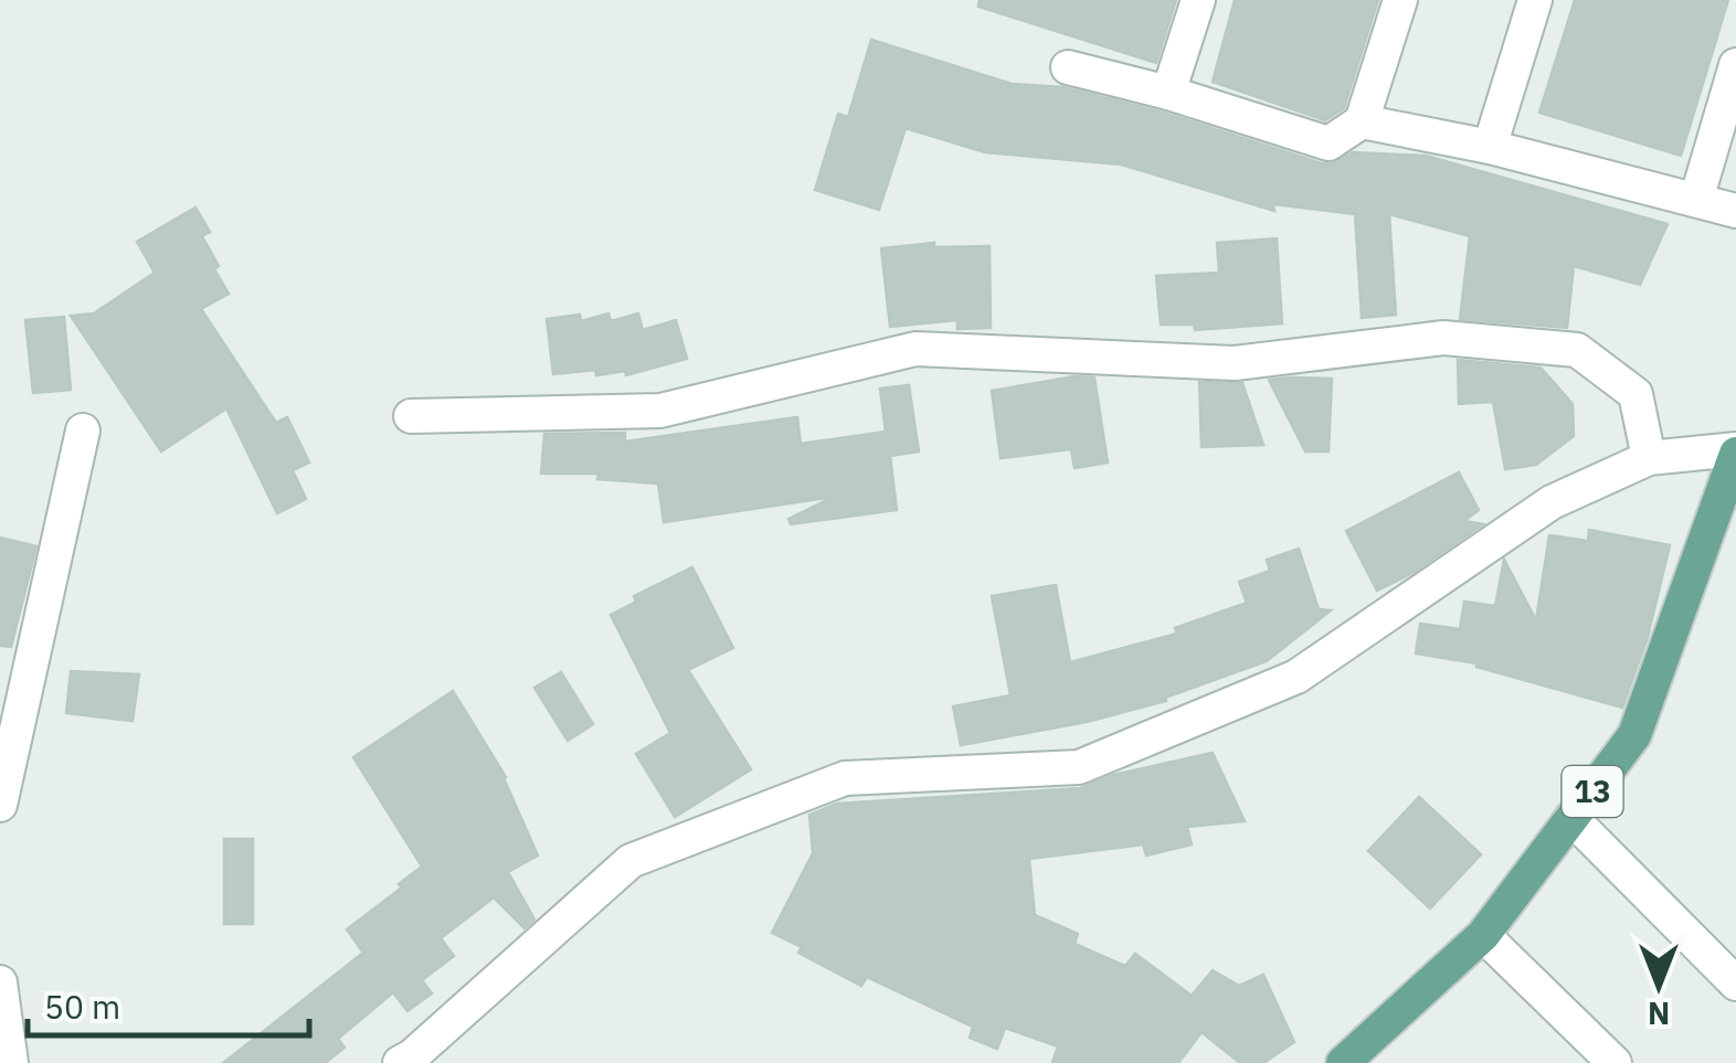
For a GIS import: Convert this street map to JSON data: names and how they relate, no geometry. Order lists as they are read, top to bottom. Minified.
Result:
{"streets":{"main road":["13"]},"scale_bar":"50 m","north":"bottom"}
